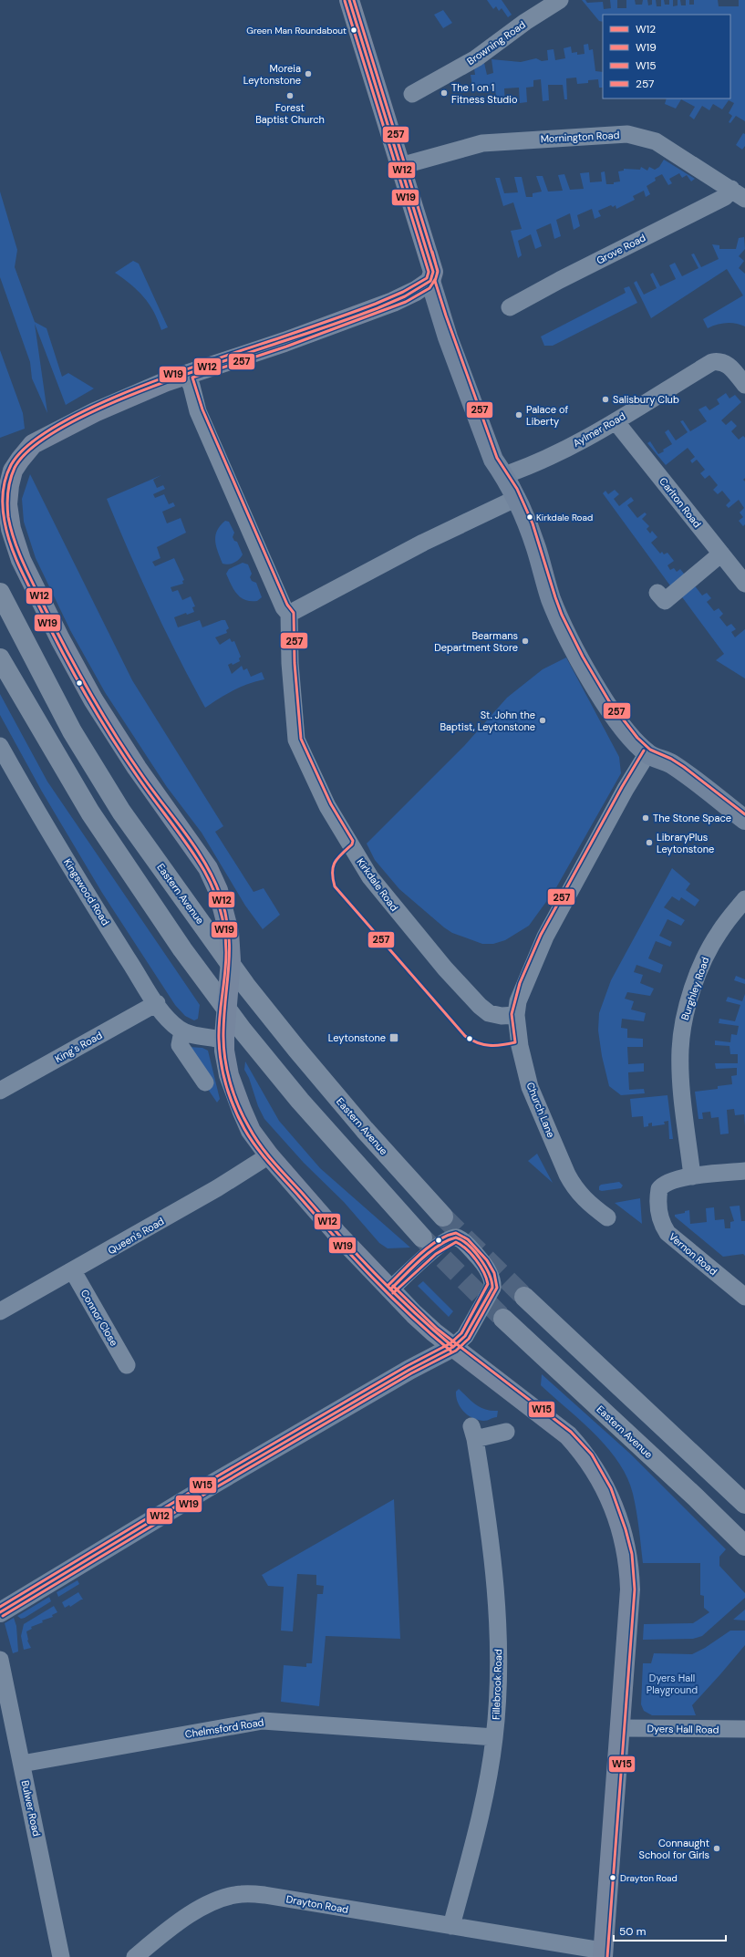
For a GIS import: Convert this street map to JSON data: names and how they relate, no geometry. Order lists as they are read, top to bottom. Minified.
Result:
{"streets":{"highway":["Eastern Avenue"],"street":["Browning Road","Mornington Road","Grove Road","Aylmer Road","Carlton Road","Kirkdale Road","Kingswood Road","Burghley Road","King's Road","Church Lane","Queen's Road","Vernon Road","Connor Close","Fillebrook Road","Chelmsford Road","Dyers Hall Road","Bulwer Road","Drayton Road"]},"crossings":[["Mornington Road","Grove Road"],["Aylmer Road","Carlton Road"],["Kirkdale Road","Church Lane"],["Kingswood Road","King's Road"],["Burghley Road","Vernon Road"],["Queen's Road","Connor Close"],["Fillebrook Road","Chelmsford Road"],["Fillebrook Road","Drayton Road"],["Chelmsford Road","Bulwer Road"]],"parks":["Dyers Hall Playground"],"places":{"other":["Green Man Roundabout","Moreia Leytonstone","The 1 on 1 Fitness Studio","Forest Baptist Church","Salisbury Club","Palace of Liberty","Kirkdale Road","Bearmans Department Store","St. John the Baptist, Leytonstone","The Stone Space","LibraryPlus Leytonstone","Connaught School for Girls","Drayton Road"],"transit":["Leytonstone"]},"lines":["transit line W12","transit line 257","transit line W19","transit line W15"],"legend":["W12","W19","W15","257"],"scale_bar":"50 m"}
